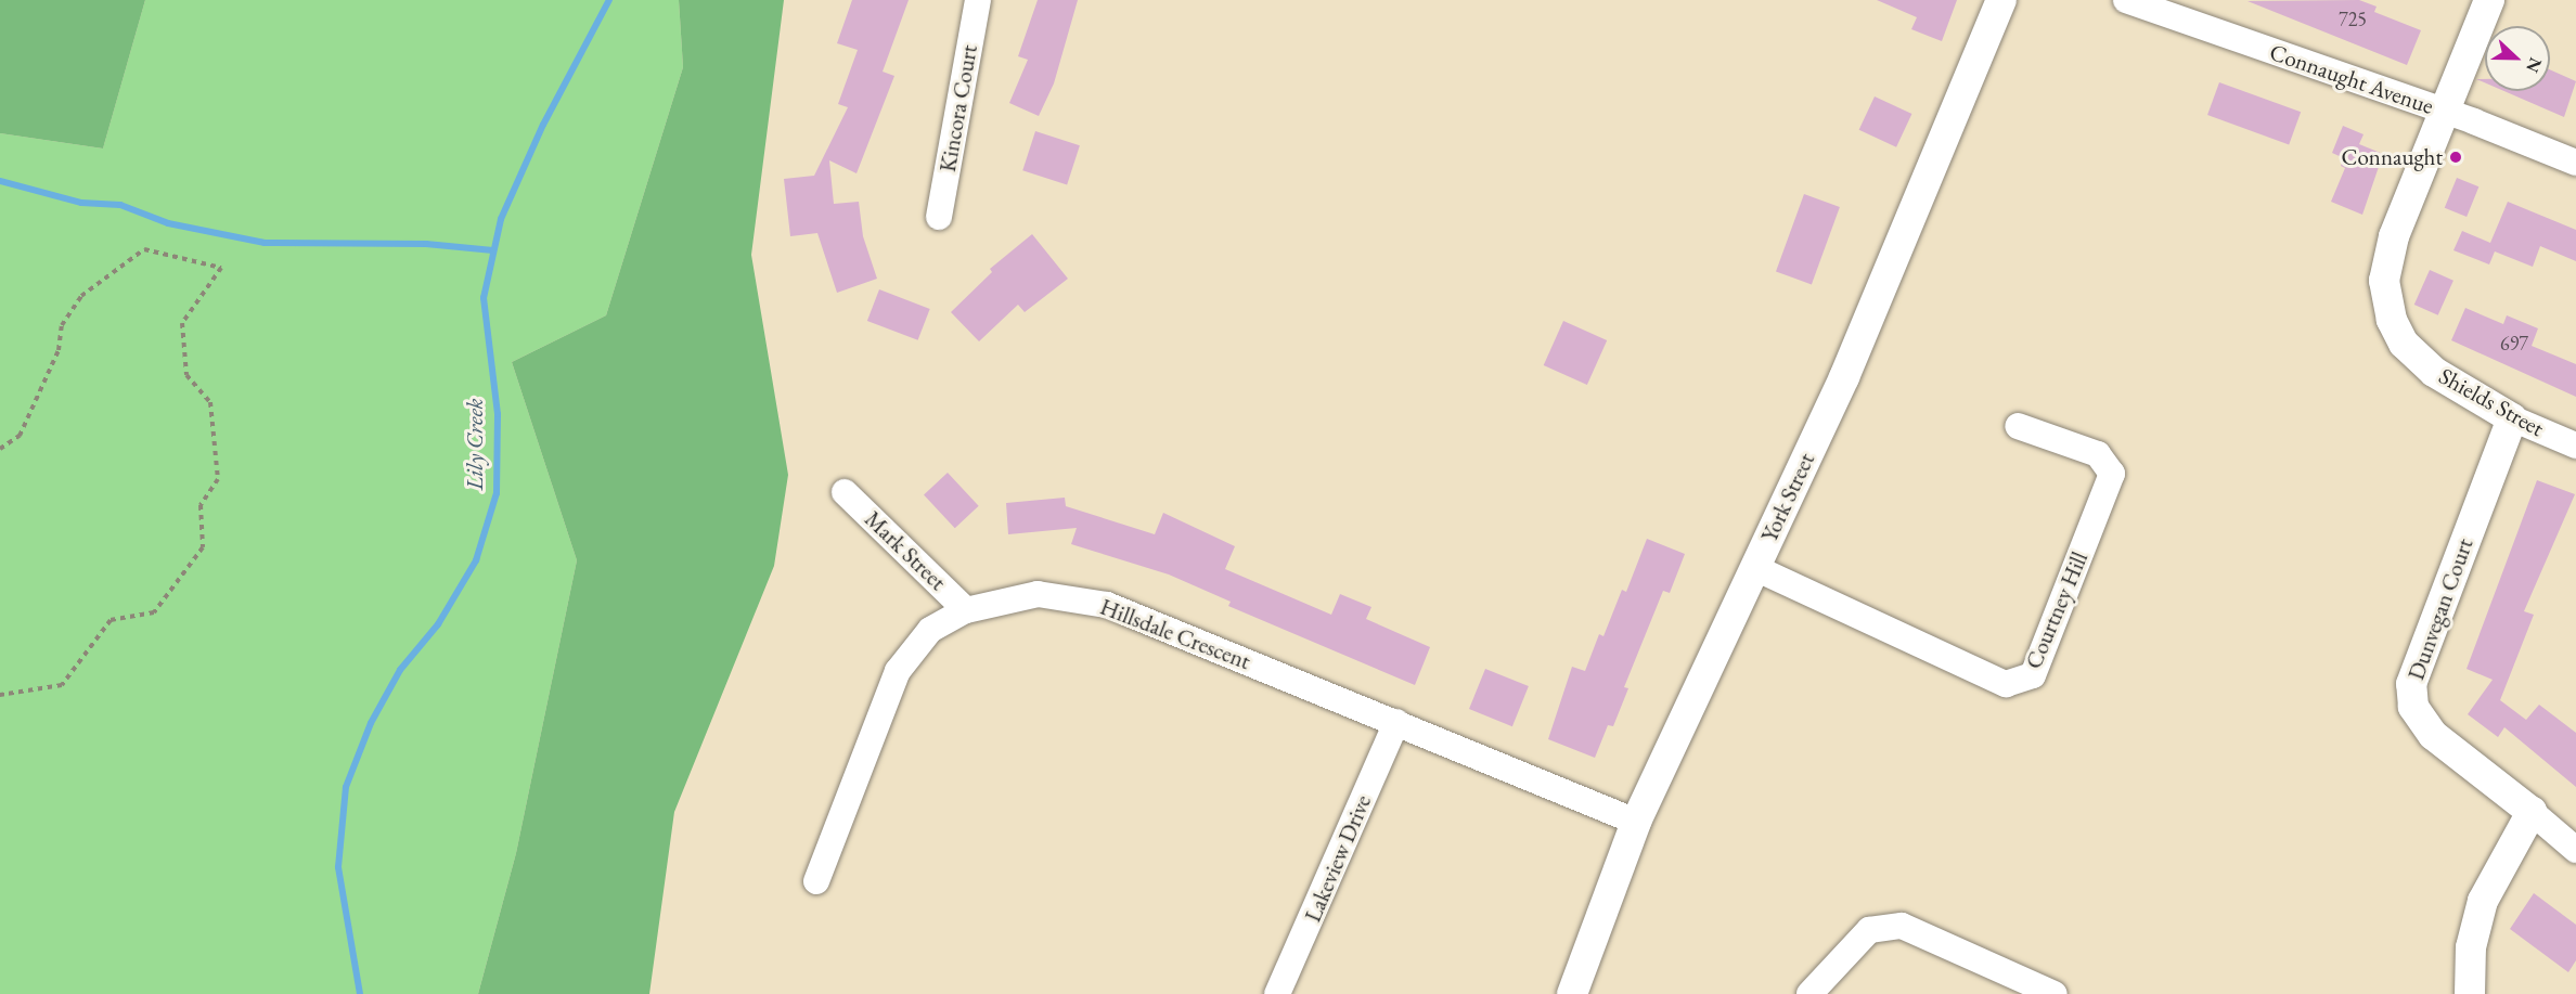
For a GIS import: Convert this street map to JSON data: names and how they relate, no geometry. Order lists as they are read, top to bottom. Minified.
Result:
{"streets":{"street":["Connaught Avenue","Kincora Court","Shields Street","York Street","Mark Street","Dunvegan Court","Courtney Hill","Hillsdale Crescent","Lakeview Drive"]},"crossings":[["Connaught Avenue","Shields Street"],["Shields Street","Dunvegan Court"],["York Street","Courtney Hill"],["York Street","Hillsdale Crescent"],["Mark Street","Hillsdale Crescent"],["Hillsdale Crescent","Lakeview Drive"]],"water":["Lily Creek"],"places":["Connaught"],"house_numbers":["725","697"],"north":"right"}
